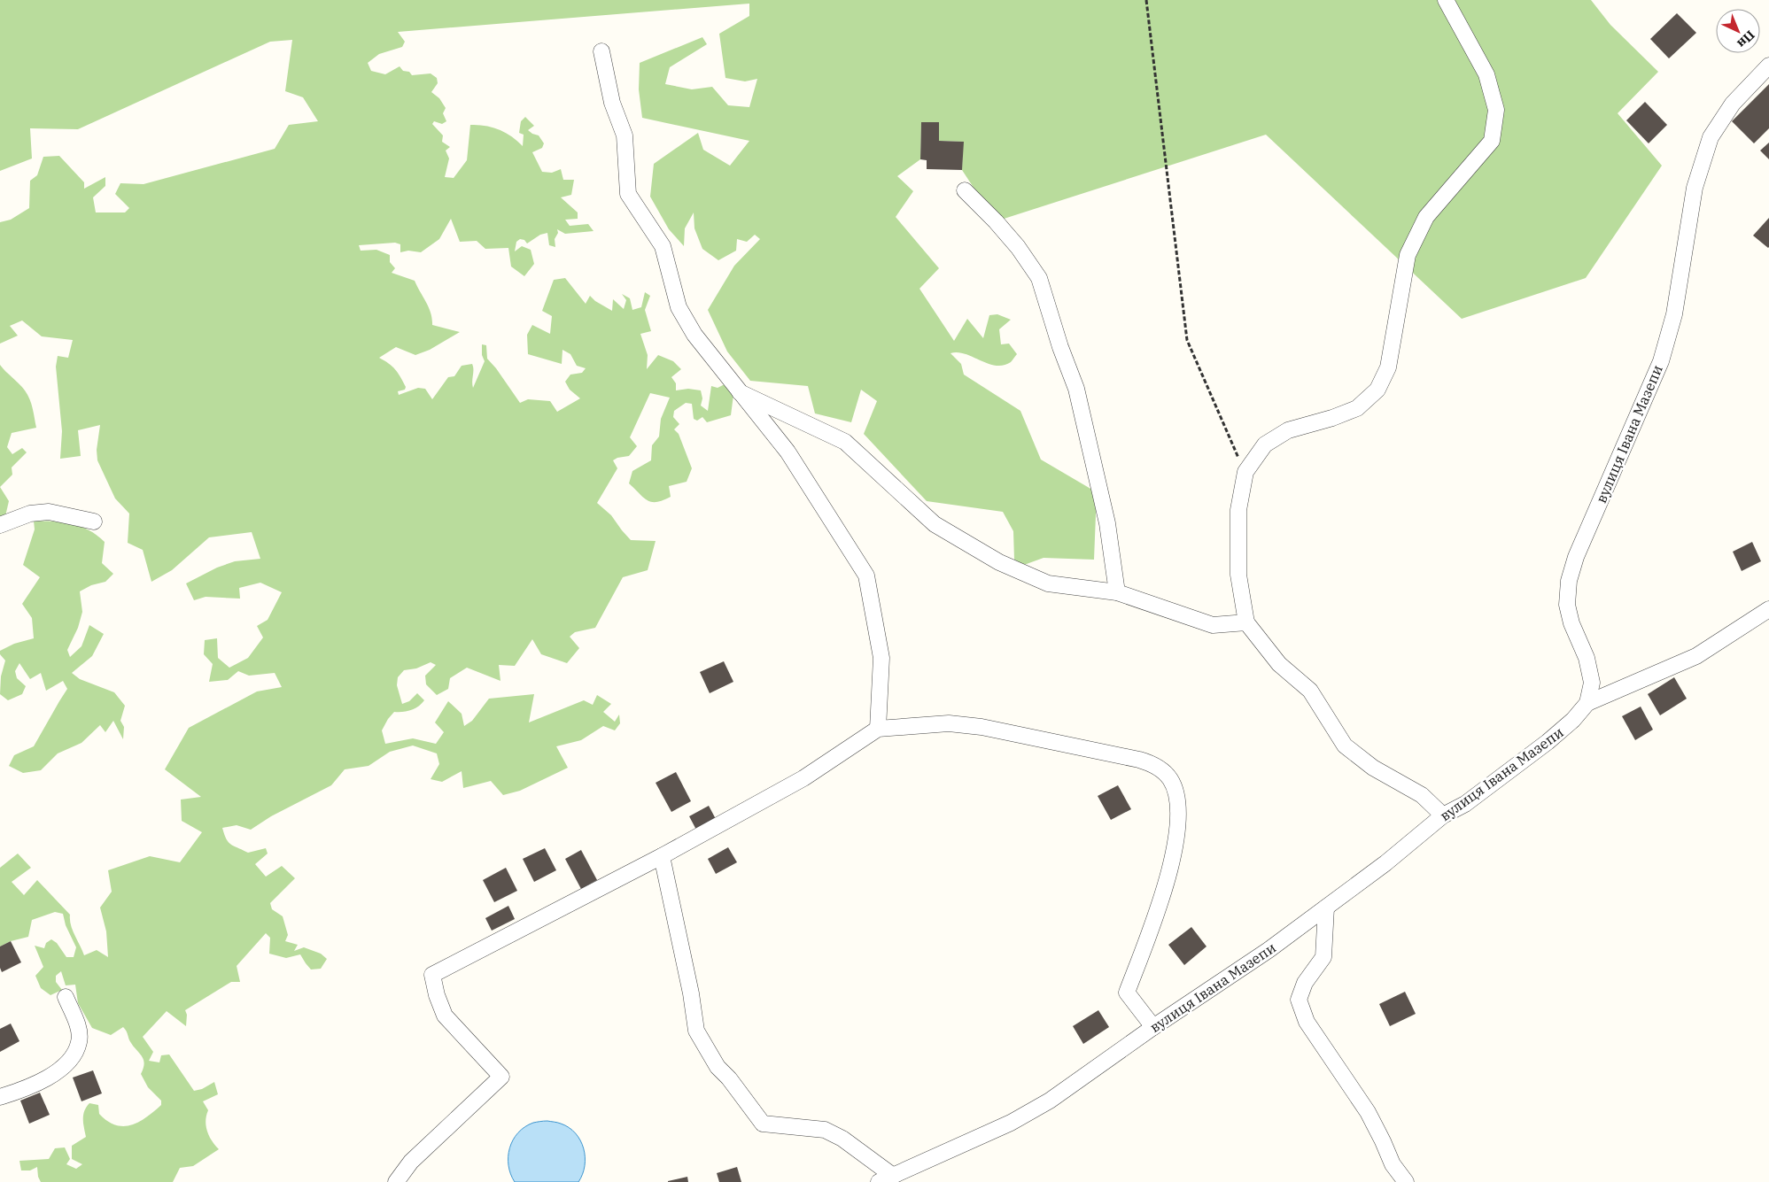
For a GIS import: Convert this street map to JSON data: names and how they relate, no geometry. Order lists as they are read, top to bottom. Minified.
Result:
{"streets":{"street":["вулиця Івана Мазепи"]},"north":"bottom right"}
